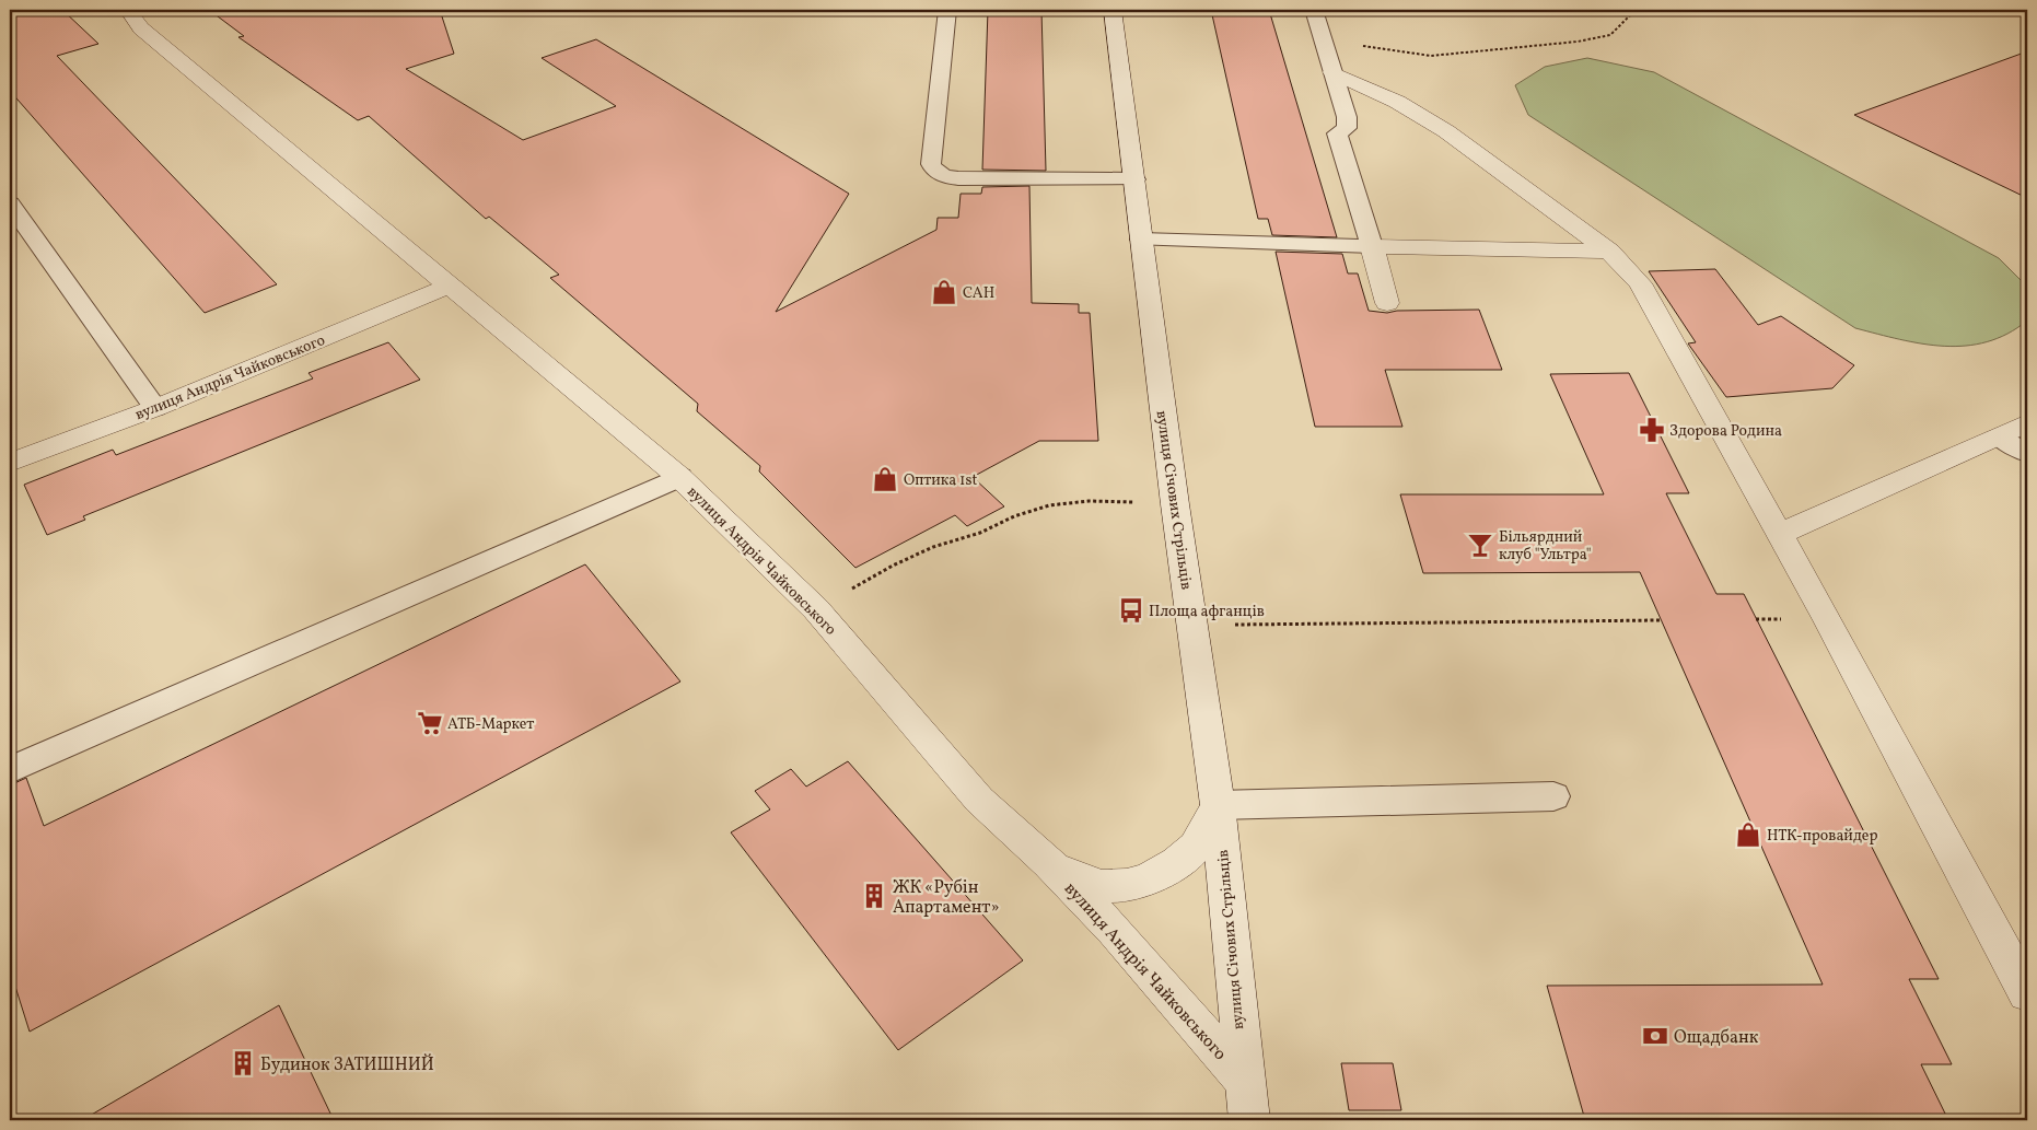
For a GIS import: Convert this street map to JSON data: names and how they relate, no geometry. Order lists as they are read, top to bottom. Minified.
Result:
{"streets":{"street":["вулиця Андрія Чайковського","вулиця Січових Стрільців"]},"crossings":[["вулиця Андрія Чайковського","вулиця Січових Стрільців"]],"places":{"shop":["САН","Оптика 1st","НТК-провайдер"],"pharmacy":["Здорова Родина"],"bar":["Більярдний клуб \"Ультра\""],"bus stop":["Площа афганців"],"supermarket":["АТБ-Маркет"],"building":["ЖК «Рубін Апартамент»","Будинок ЗАТИШНИЙ"],"bank":["Ощадбанк"]}}
